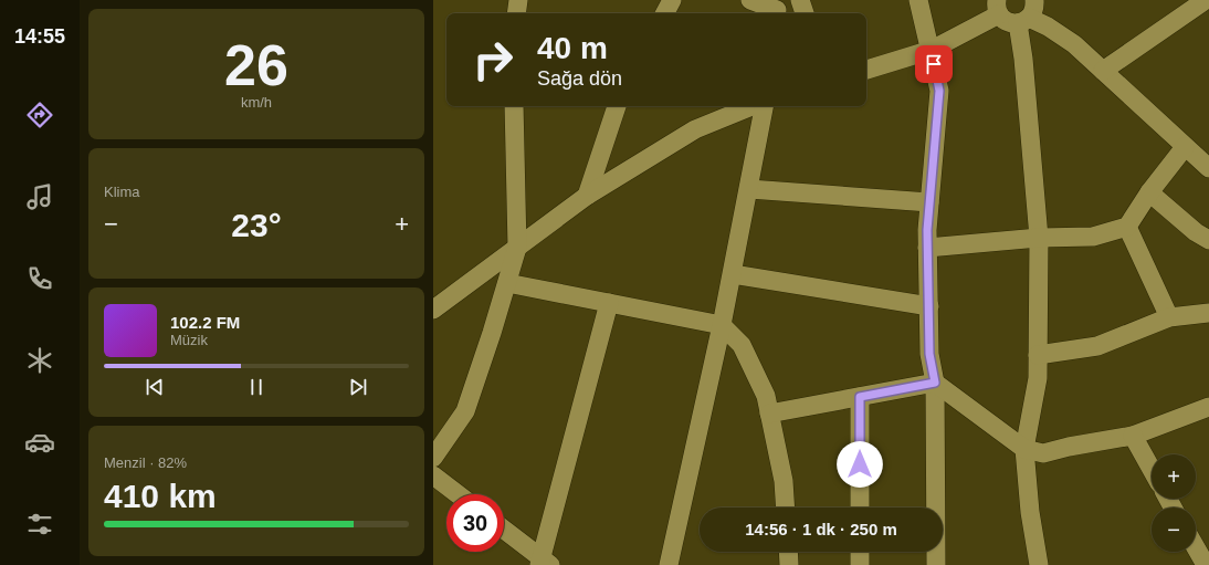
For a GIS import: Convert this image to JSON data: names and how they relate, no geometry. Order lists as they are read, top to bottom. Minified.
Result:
{"page":{"tabs":"14:55","tile":[["26","km/h"],"Klima",["Menzil · 82%","410 km"]],"turn":["40 m","Sağa dön"],"heat":["−","23°","+"],"song":["102.2 FM","Müzik"],"map_buttons":["+","−"],"limit":"30","trip":"14:56 · 1 dk · 250 m"}}
